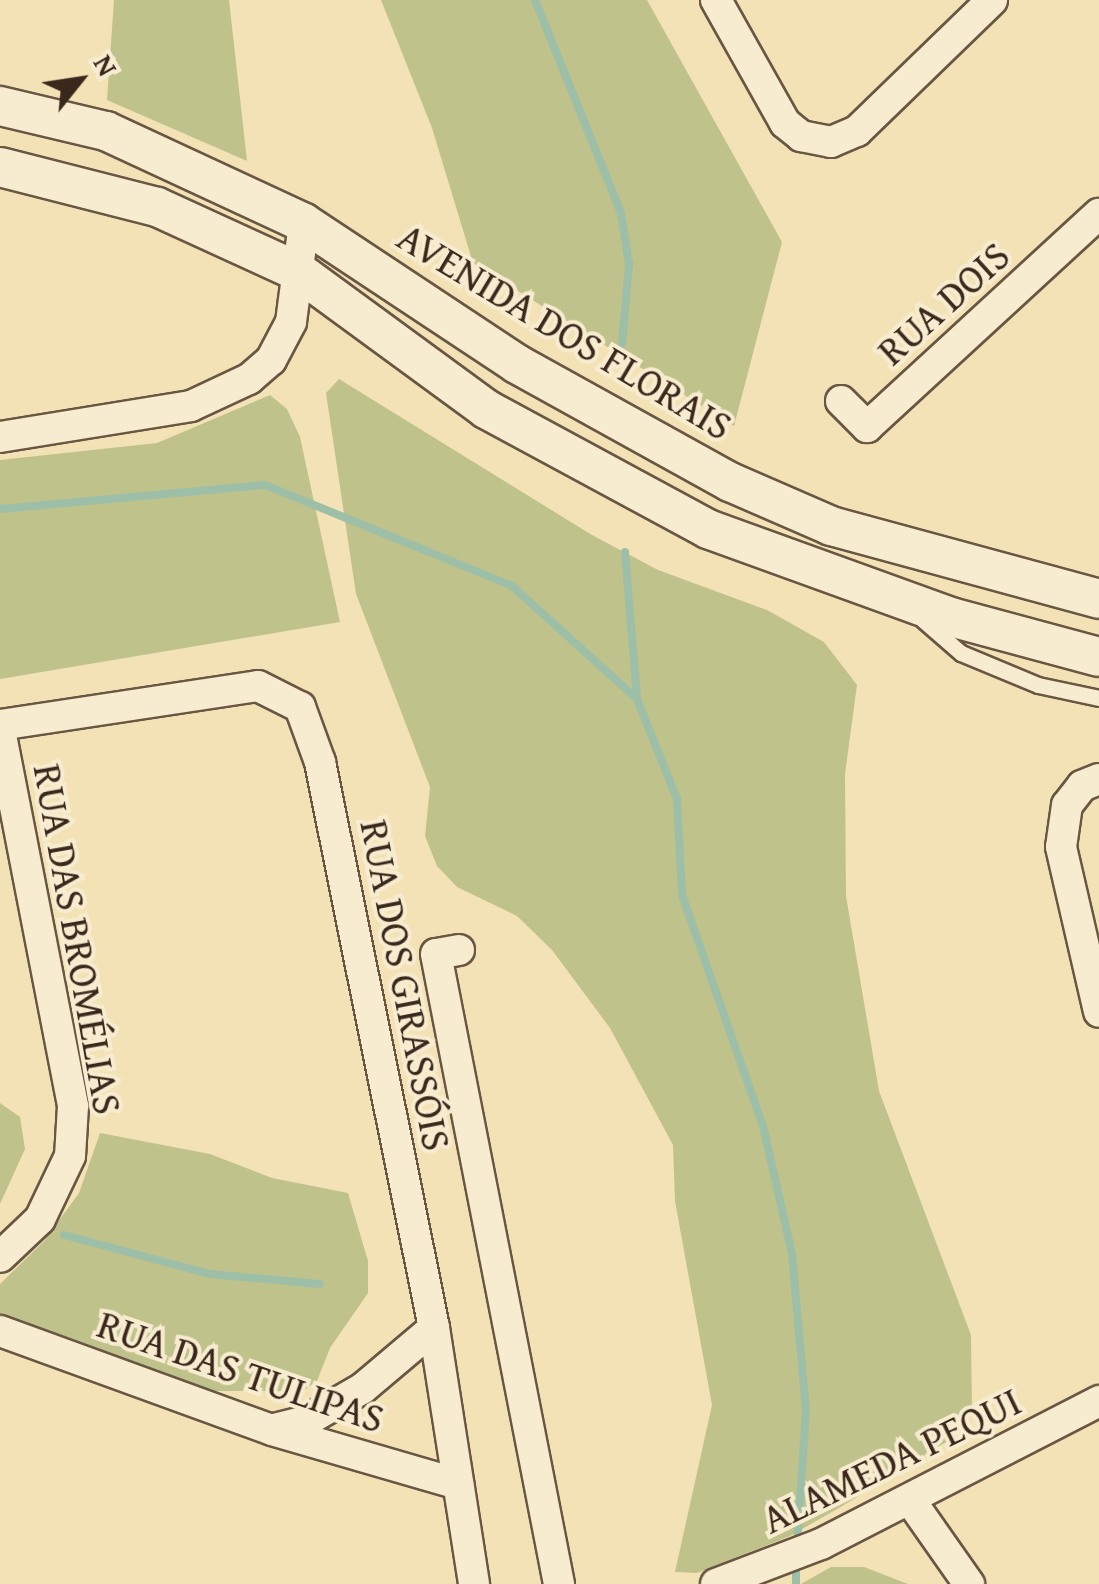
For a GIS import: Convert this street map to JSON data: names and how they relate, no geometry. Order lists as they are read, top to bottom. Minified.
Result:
{"streets":{"street":["RUA DOIS","AVENIDA DOS FLORAIS","RUA DAS BROMÉLIAS","RUA DOS GIRASSÓIS","RUA DAS TULIPAS","ALAMEDA PEQUI"]},"crossings":[["RUA DAS BROMÉLIAS","RUA DOS GIRASSÓIS"],["RUA DOS GIRASSÓIS","RUA DAS TULIPAS"]],"north":"top right"}
